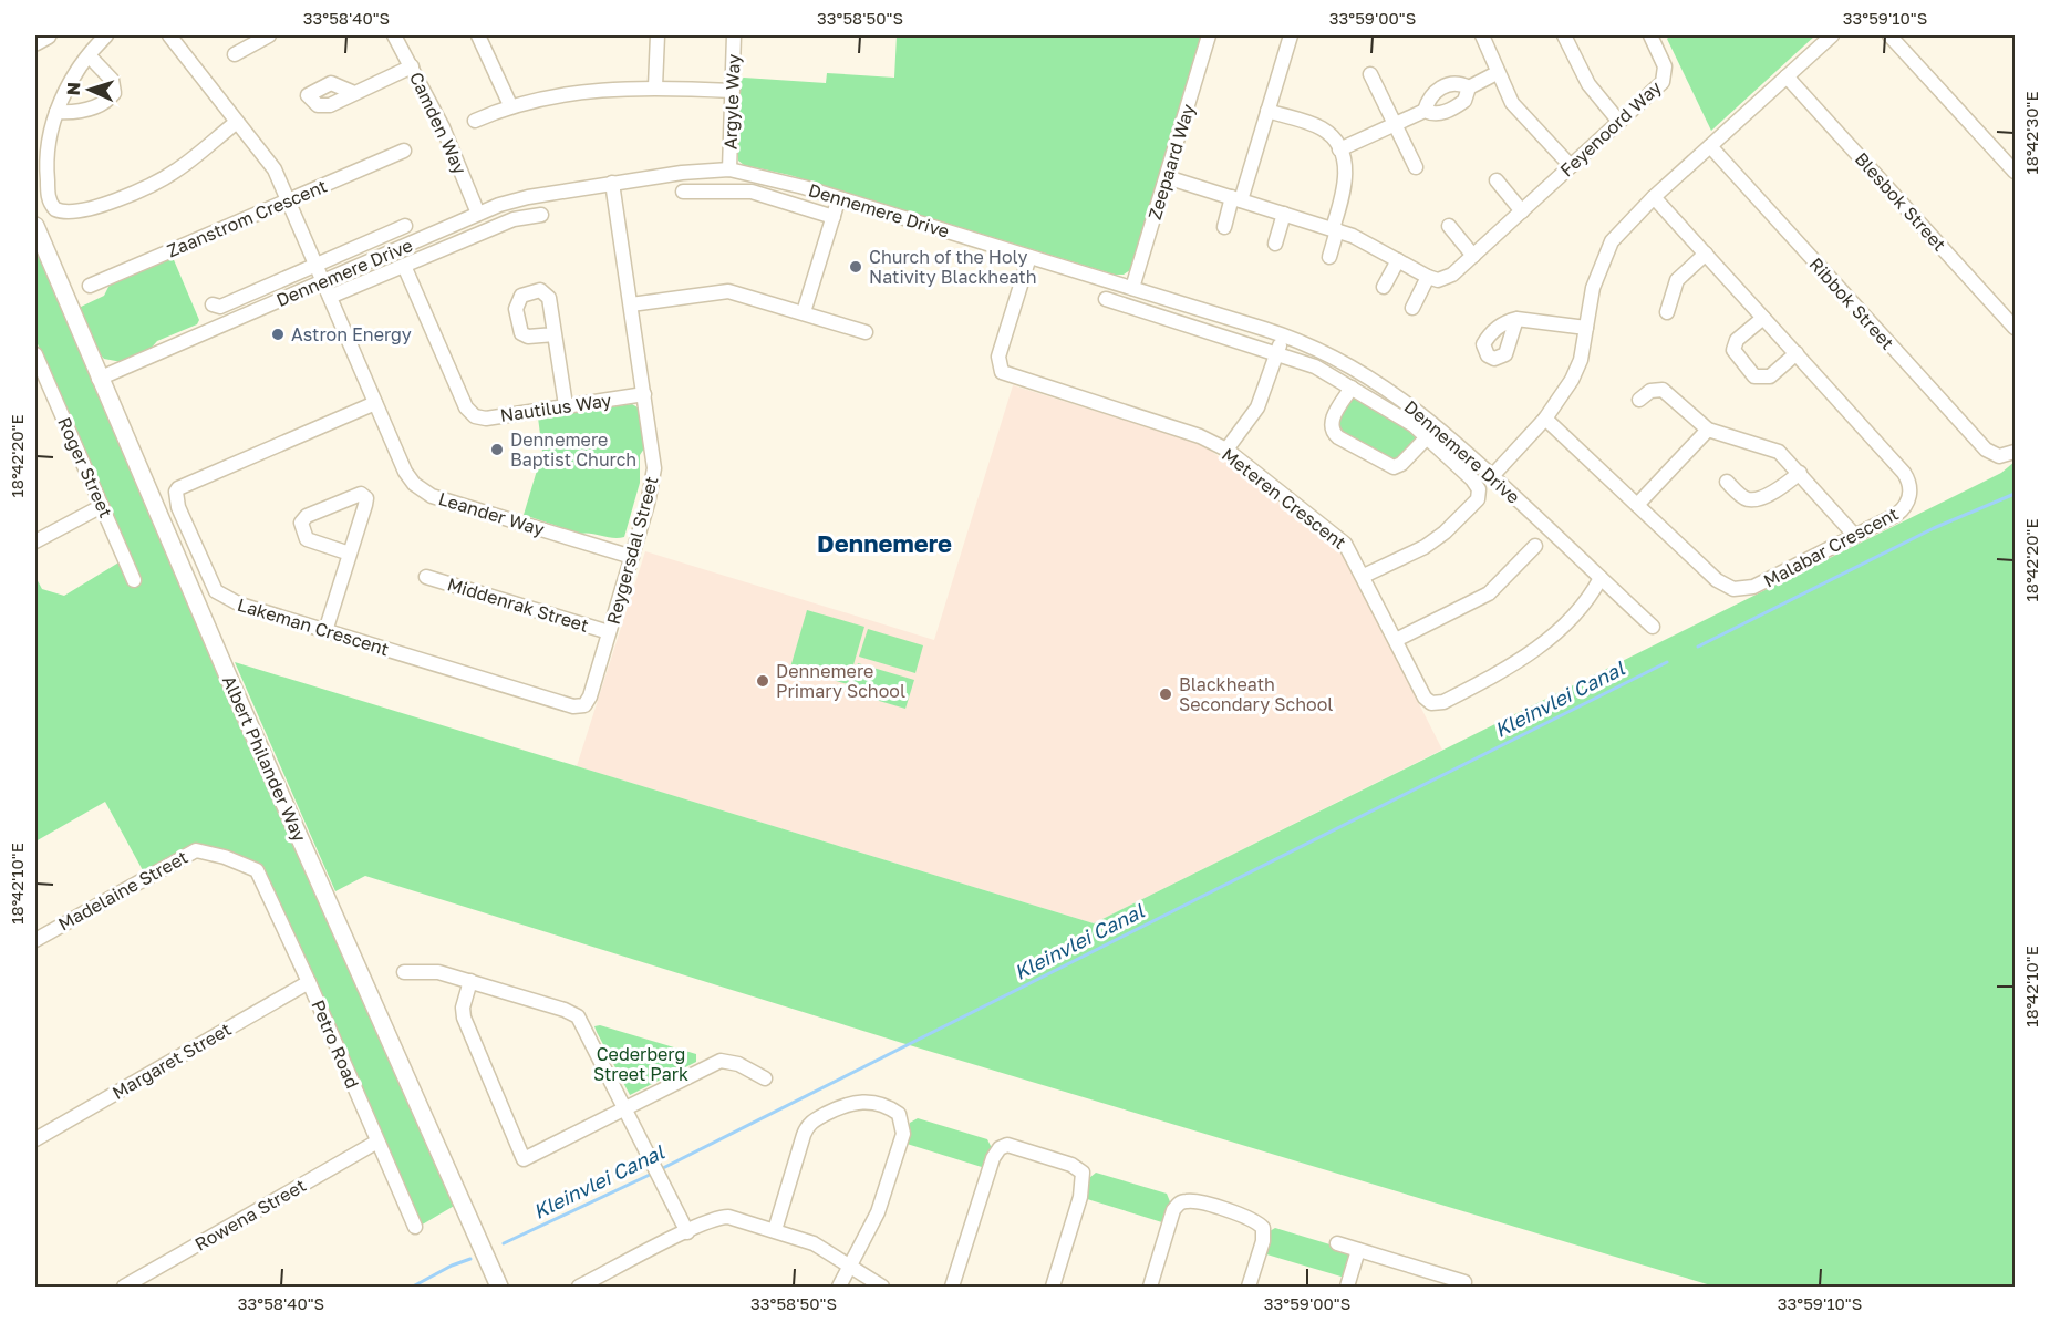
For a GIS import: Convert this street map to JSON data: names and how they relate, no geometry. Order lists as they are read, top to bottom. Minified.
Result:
{"streets":{"street":["Argyle Way","Camden Way","Feyenoord Way","Zeepaard Way","Blesbok Street","Dennemere Drive","Zaanstrom Crescent","Ribbok Street","Nautilus Way","Roger Street","Meteren Crescent","Leander Way","Malabar Crescent","Reygersdal Street","Middenrak Street","Lakeman Crescent","Albert Philander Way","Madelaine Street","Petro Road","Margaret Street","Rowena Street"]},"crossings":[["Argyle Way","Dennemere Drive"],["Camden Way","Dennemere Drive"],["Zeepaard Way","Dennemere Drive"],["Dennemere Drive","Meteren Crescent"],["Dennemere Drive","Leander Way"],["Dennemere Drive","Reygersdal Street"],["Dennemere Drive","Albert Philander Way"],["Zaanstrom Crescent","Leander Way"],["Nautilus Way","Reygersdal Street"],["Leander Way","Reygersdal Street"],["Leander Way","Lakeman Crescent"],["Reygersdal Street","Middenrak Street"],["Reygersdal Street","Lakeman Crescent"],["Madelaine Street","Petro Road"],["Petro Road","Margaret Street"],["Petro Road","Rowena Street"]],"districts":["Dennemere"],"water":["Kleinvlei Canal"],"parks":["Cederberg Street Park"],"places":["Church of the Holy Nativity Blackheath","Astron Energy","Dennemere Baptist Church","Dennemere Primary School","Blackheath Secondary School"],"north":"left","coordinates":["33°58'40\"S","33°58'50\"S","33°59'00\"S","33°59'10\"S","18°42'30\"E","18°42'20\"E","18°42'10\"E"]}
